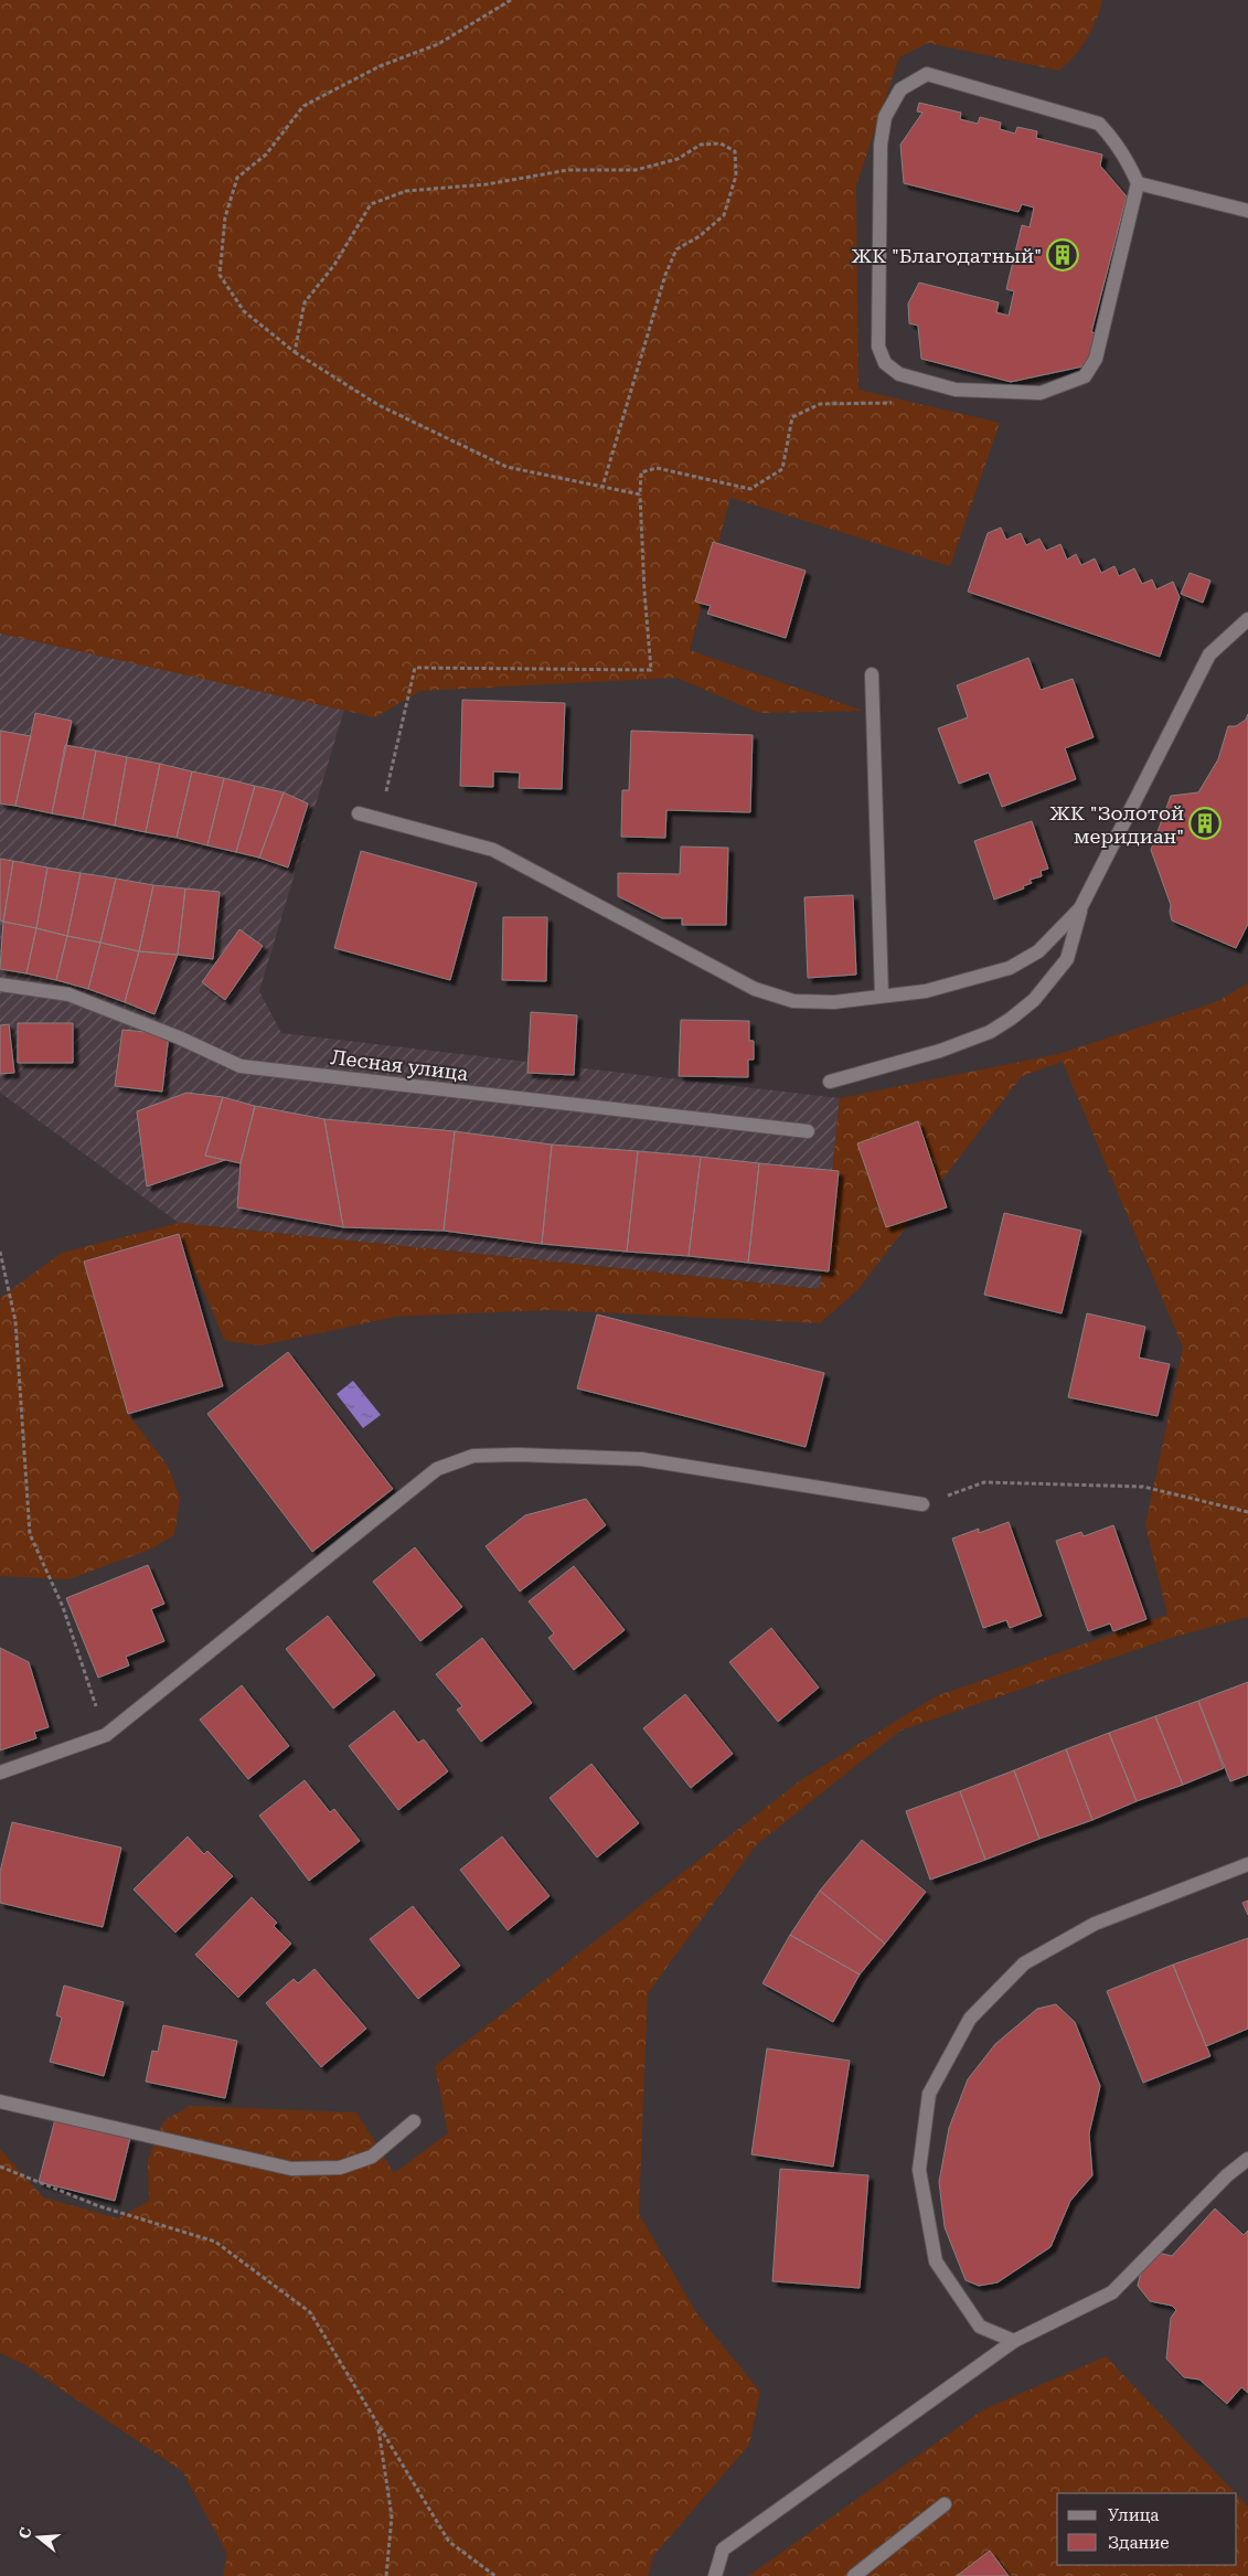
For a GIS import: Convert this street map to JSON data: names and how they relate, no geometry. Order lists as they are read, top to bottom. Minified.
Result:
{"streets":{"street":["Лесная улица"]},"places":{"building":["ЖК \"Благодатный\"","ЖК \"Золотой меридиан\""]},"legend":["Улица","Здание"],"north":"left"}
